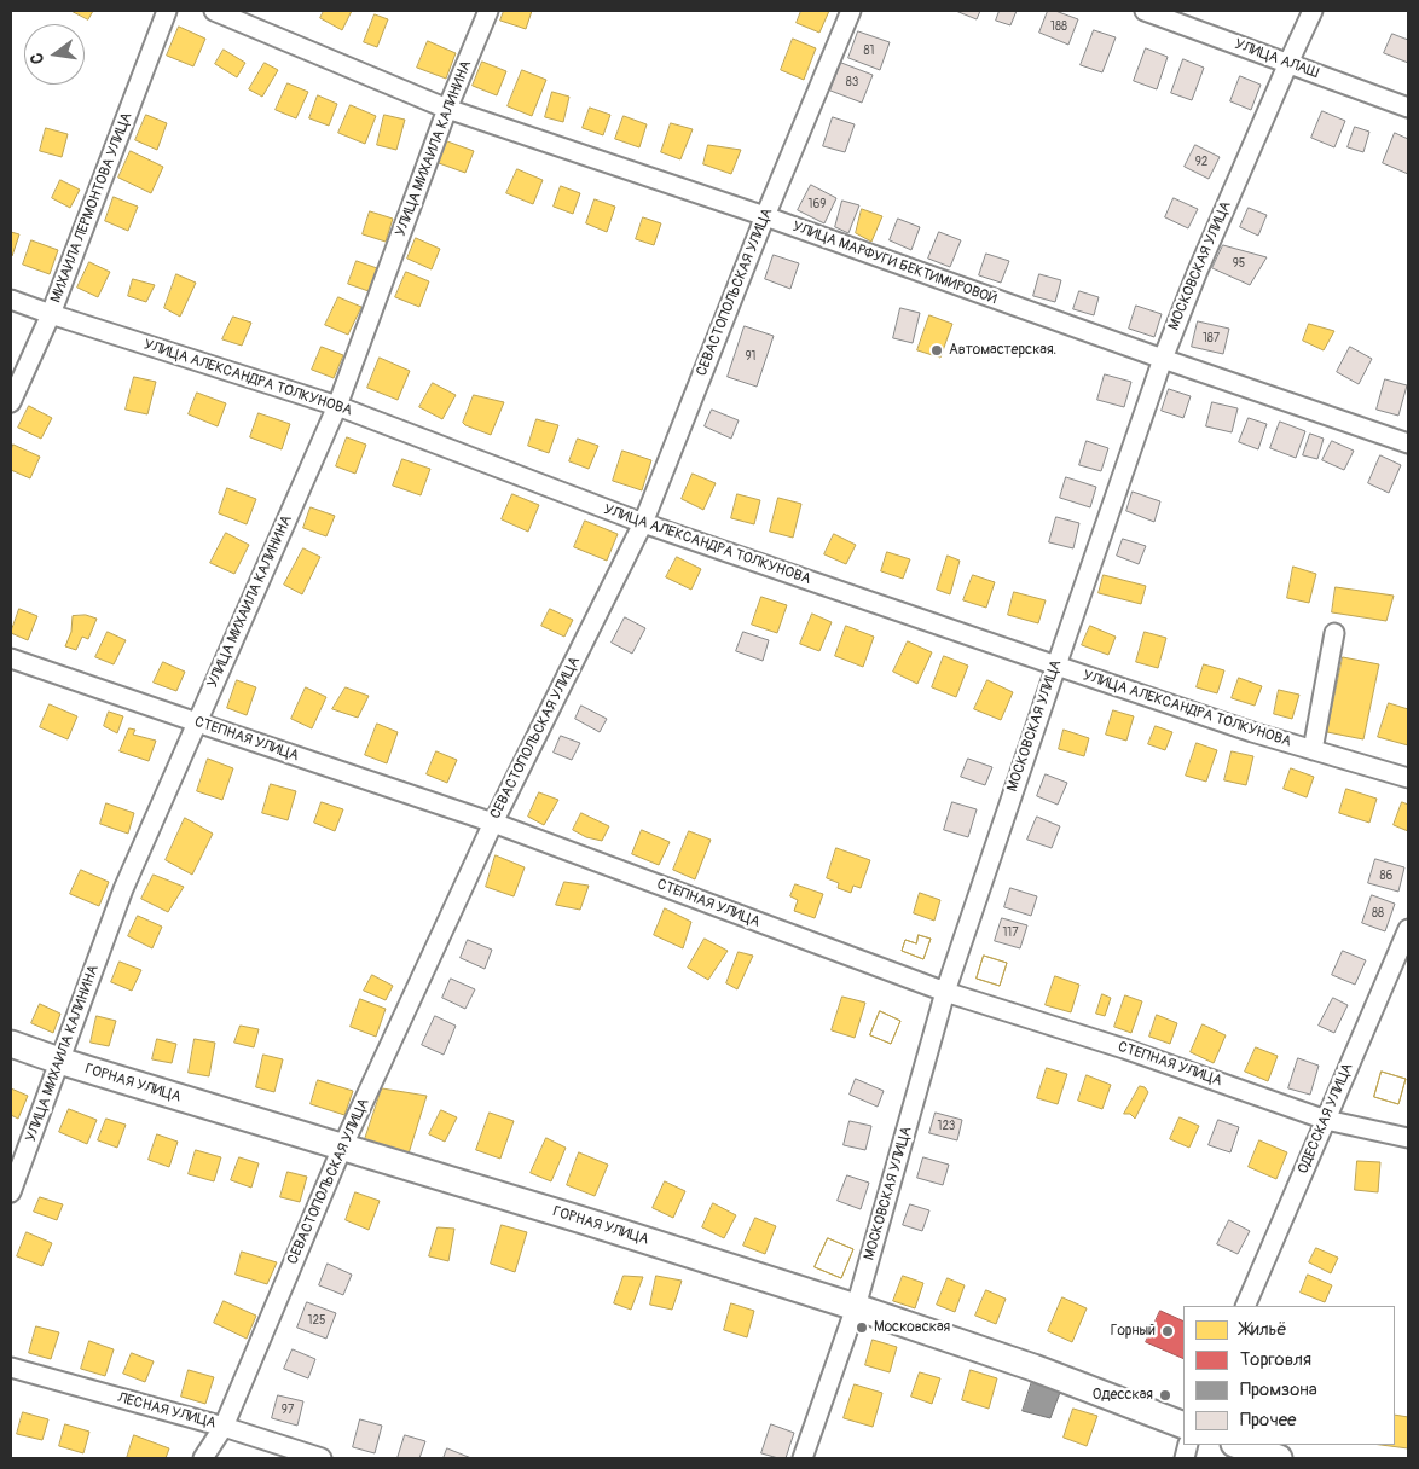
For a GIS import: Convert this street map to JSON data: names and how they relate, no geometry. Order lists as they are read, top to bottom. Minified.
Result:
{"streets":{"street":["УЛИЦА АЛАШ","УЛИЦА МИХАИЛА КАЛИНИНА","МИХАИЛА ЛЕРМОНТОВА УЛИЦА","УЛИЦА МАРФУГИ БЕКТИМИРОВОЙ","МОСКОВСКАЯ УЛИЦА","СЕВАСТОПОЛЬСКАЯ УЛИЦА","УЛИЦА АЛЕКСАНДРА ТОЛКУНОВА","СТЕПНАЯ УЛИЦА","ГОРНАЯ УЛИЦА","ОДЕССКАЯ УЛИЦА","ЛЕСНАЯ УЛИЦА"]},"crossings":[["УЛИЦА АЛАШ","МОСКОВСКАЯ УЛИЦА"],["УЛИЦА МИХАИЛА КАЛИНИНА","УЛИЦА МАРФУГИ БЕКТИМИРОВОЙ"],["УЛИЦА МИХАИЛА КАЛИНИНА","УЛИЦА АЛЕКСАНДРА ТОЛКУНОВА"],["УЛИЦА МИХАИЛА КАЛИНИНА","СТЕПНАЯ УЛИЦА"],["УЛИЦА МИХАИЛА КАЛИНИНА","ГОРНАЯ УЛИЦА"],["МИХАИЛА ЛЕРМОНТОВА УЛИЦА","УЛИЦА АЛЕКСАНДРА ТОЛКУНОВА"],["УЛИЦА МАРФУГИ БЕКТИМИРОВОЙ","МОСКОВСКАЯ УЛИЦА"],["УЛИЦА МАРФУГИ БЕКТИМИРОВОЙ","СЕВАСТОПОЛЬСКАЯ УЛИЦА"],["МОСКОВСКАЯ УЛИЦА","УЛИЦА АЛЕКСАНДРА ТОЛКУНОВА"],["МОСКОВСКАЯ УЛИЦА","СТЕПНАЯ УЛИЦА"],["МОСКОВСКАЯ УЛИЦА","ГОРНАЯ УЛИЦА"],["СЕВАСТОПОЛЬСКАЯ УЛИЦА","УЛИЦА АЛЕКСАНДРА ТОЛКУНОВА"],["СЕВАСТОПОЛЬСКАЯ УЛИЦА","СТЕПНАЯ УЛИЦА"],["СЕВАСТОПОЛЬСКАЯ УЛИЦА","ГОРНАЯ УЛИЦА"],["СЕВАСТОПОЛЬСКАЯ УЛИЦА","ЛЕСНАЯ УЛИЦА"],["СТЕПНАЯ УЛИЦА","ОДЕССКАЯ УЛИЦА"]],"places":["Автомастерская.","Московская","Горный","Одесская"],"house_numbers":["188","81","83","92","169","95","187","91","86","88","117","123","125","97"],"legend":["Жильё","Торговля","Промзона","Прочее"],"north":"left"}
